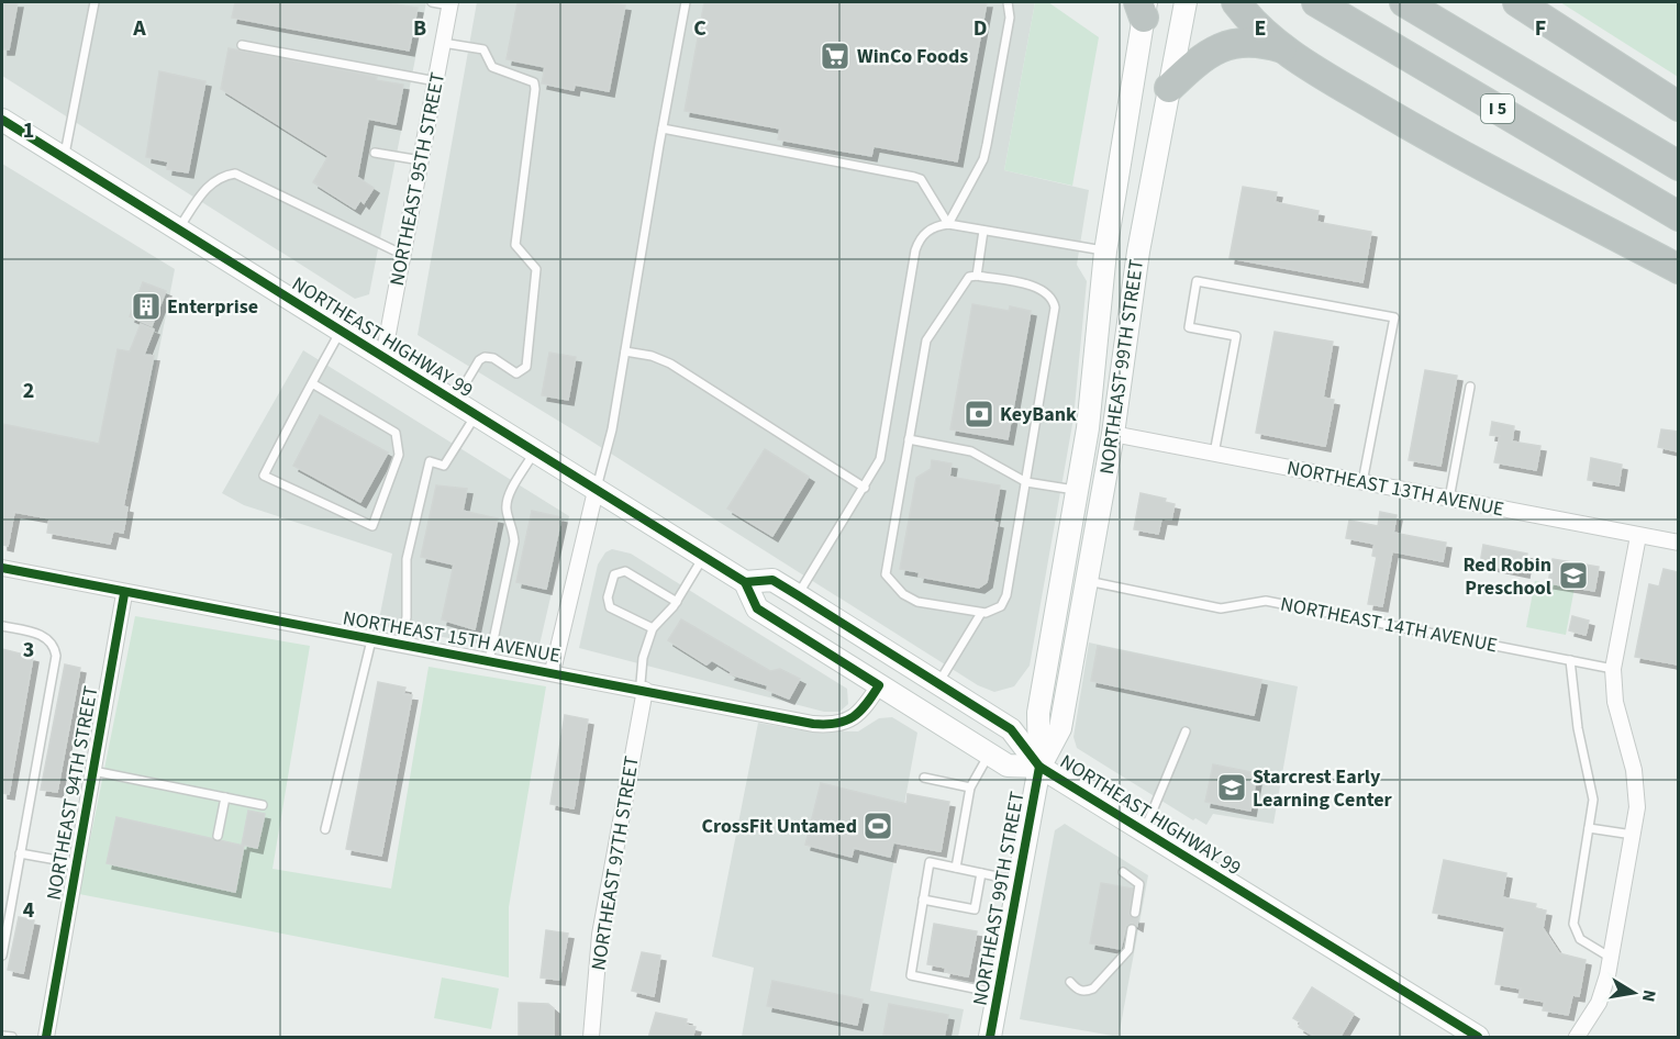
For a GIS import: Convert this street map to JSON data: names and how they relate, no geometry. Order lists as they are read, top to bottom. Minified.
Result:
{"streets":{"highway":["I 5"],"main road":["NORTHEAST HIGHWAY 99","NORTHEAST 99TH STREET"],"street":["NORTHEAST 95TH STREET","NORTHEAST 13TH AVENUE","NORTHEAST 15TH AVENUE","NORTHEAST 94TH STREET","NORTHEAST 97TH STREET"],"lane":["NORTHEAST 14TH AVENUE"]},"crossings":[["NORTHEAST 95TH STREET","NORTHEAST HIGHWAY 99"],["NORTHEAST HIGHWAY 99","NORTHEAST 99TH STREET"],["NORTHEAST HIGHWAY 99","NORTHEAST 15TH AVENUE"],["NORTHEAST 99TH STREET","NORTHEAST 13TH AVENUE"],["NORTHEAST 99TH STREET","NORTHEAST 14TH AVENUE"],["NORTHEAST 15TH AVENUE","NORTHEAST 94TH STREET"],["NORTHEAST 15TH AVENUE","NORTHEAST 97TH STREET"]],"places":{"supermarket":["WinCo Foods"],"building":["Enterprise"],"bank":["KeyBank"],"school or university":["Red Robin Preschool","Starcrest Early Learning Center"],"sports":["CrossFit Untamed"]},"north":"right","grid":{"columns":["A","B","C","D","E","F"],"rows":["1","2","3","4"]}}
